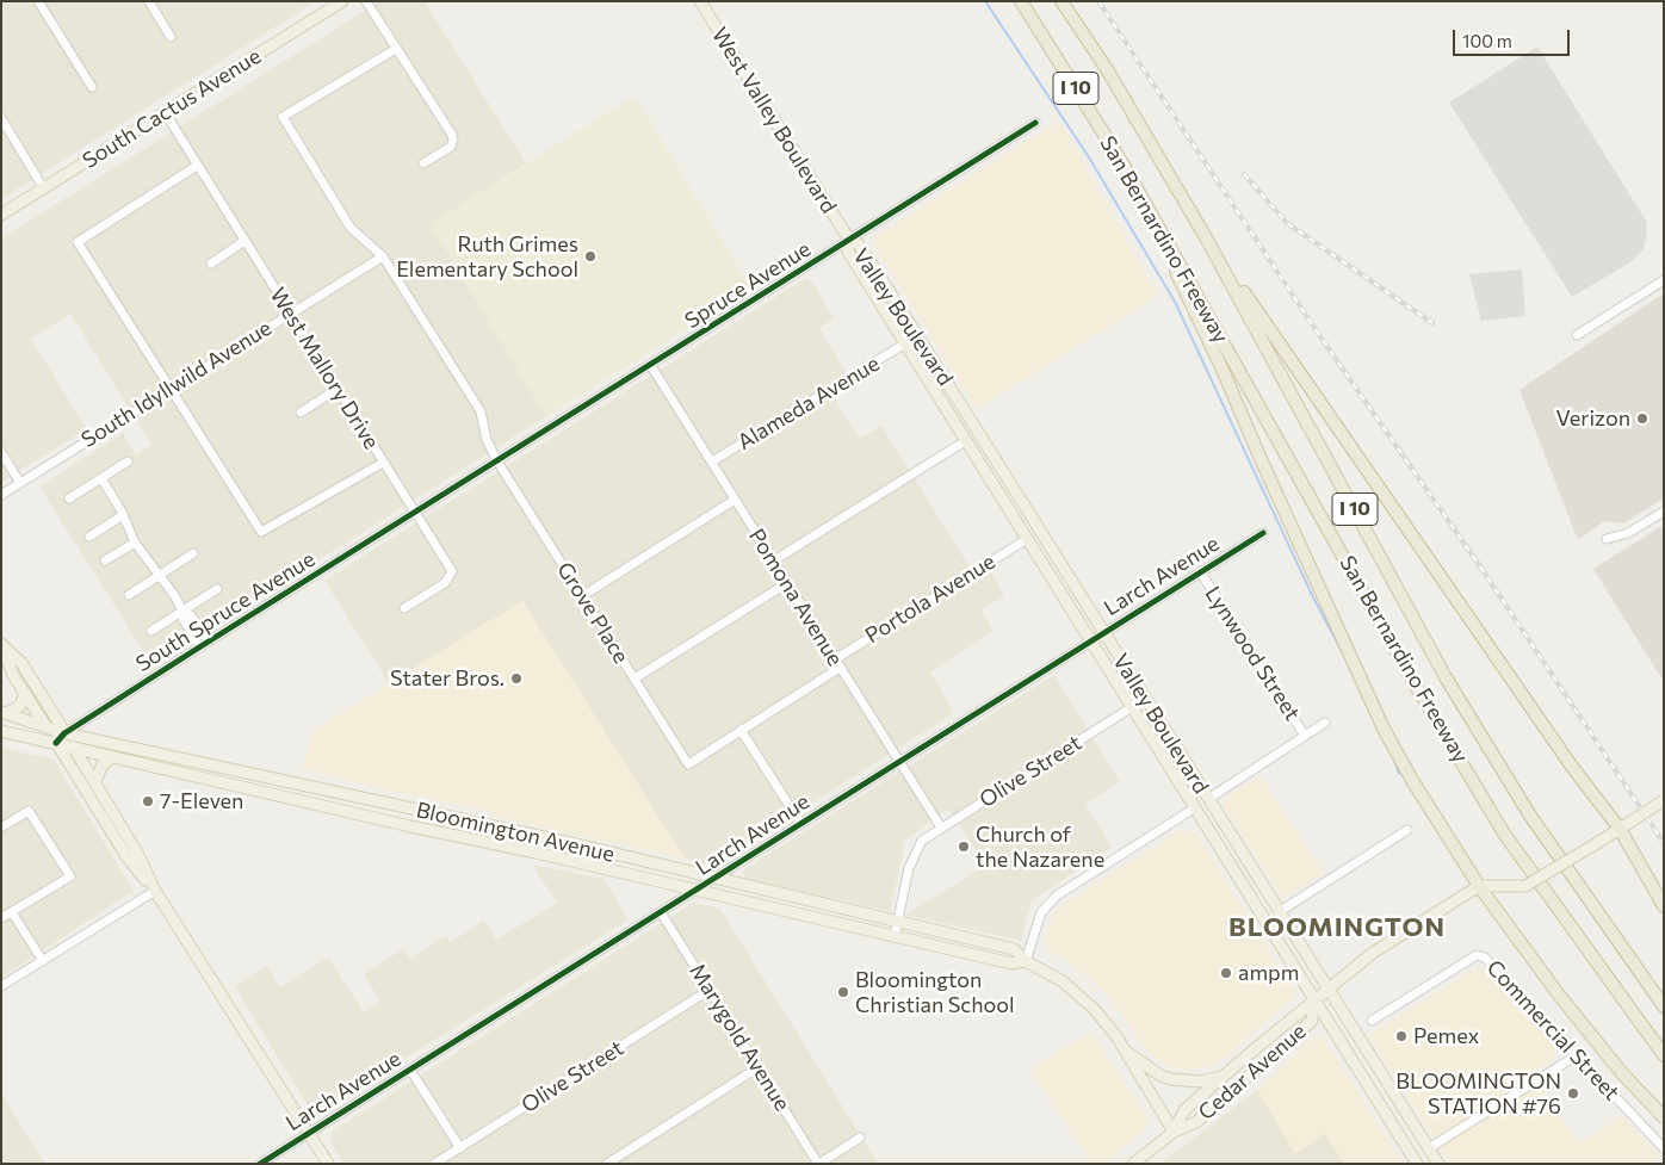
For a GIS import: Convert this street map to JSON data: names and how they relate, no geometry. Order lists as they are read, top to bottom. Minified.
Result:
{"streets":{"highway":["I 10","San Bernardino Freeway"],"main road":["South Cactus Avenue","West Valley Boulevard","Valley Boulevard","Bloomington Avenue","Cedar Avenue"],"street":["Spruce Avenue","West Mallory Drive","South Idyllwild Avenue","Alameda Avenue","Larch Avenue","Pomona Avenue","Portola Avenue","South Spruce Avenue","Grove Place","Lynwood Street","Olive Street","Commercial Street","Marygold Avenue"]},"crossings":[["South Cactus Avenue","West Mallory Drive"],["West Valley Boulevard","Spruce Avenue"],["West Valley Boulevard","Valley Boulevard"],["Spruce Avenue","Valley Boulevard"],["Spruce Avenue","West Mallory Drive"],["Spruce Avenue","Pomona Avenue"],["Spruce Avenue","South Spruce Avenue"],["Spruce Avenue","Grove Place"],["Valley Boulevard","Alameda Avenue"],["Valley Boulevard","Larch Avenue"],["Valley Boulevard","Portola Avenue"],["Valley Boulevard","Olive Street"],["Valley Boulevard","Cedar Avenue"],["West Mallory Drive","South Idyllwild Avenue"],["West Mallory Drive","South Spruce Avenue"],["South Idyllwild Avenue","Grove Place"],["Alameda Avenue","Pomona Avenue"],["Larch Avenue","Pomona Avenue"],["Larch Avenue","Lynwood Street"],["Larch Avenue","Bloomington Avenue"],["Larch Avenue","Marygold Avenue"],["Pomona Avenue","Portola Avenue"],["Pomona Avenue","Olive Street"],["Portola Avenue","Grove Place"],["South Spruce Avenue","Bloomington Avenue"],["Olive Street","Bloomington Avenue"],["Olive Street","Marygold Avenue"],["Bloomington Avenue","Cedar Avenue"]],"districts":["BLOOMINGTON"],"places":["Ruth Grimes Elementary School","Verizon","Stater Bros.","7-Eleven","Church of the Nazarene","ampm","Bloomington Christian School","Pemex","BLOOMINGTON STATION #76"],"scale_bar":"100 m"}
